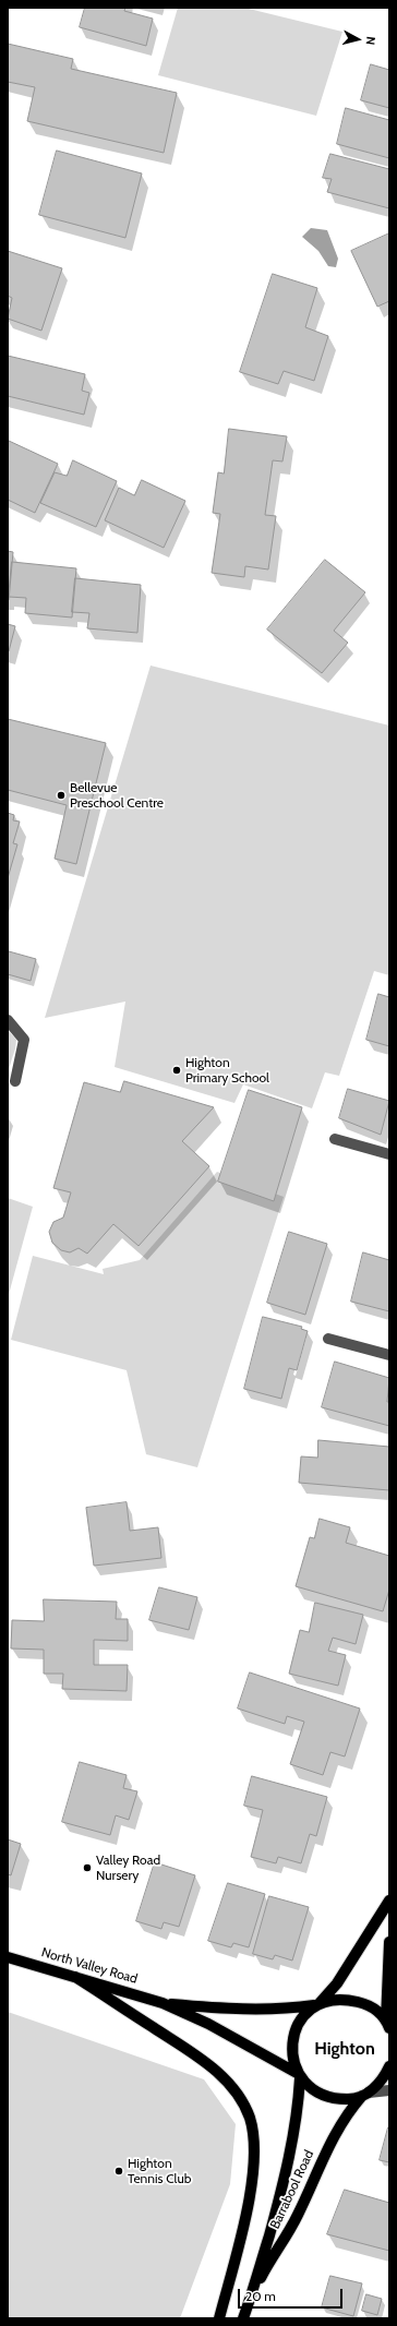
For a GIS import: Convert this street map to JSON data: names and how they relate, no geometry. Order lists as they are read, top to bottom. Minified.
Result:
{"streets":{"main road":["North Valley Road","Barrabool Road"]},"crossings":[["North Valley Road","Barrabool Road"]],"districts":["Highton"],"places":["Bellevue Preschool Centre","Highton Primary School","Valley Road Nursery","Highton Tennis Club"],"scale_bar":"20 m","north":"right"}
